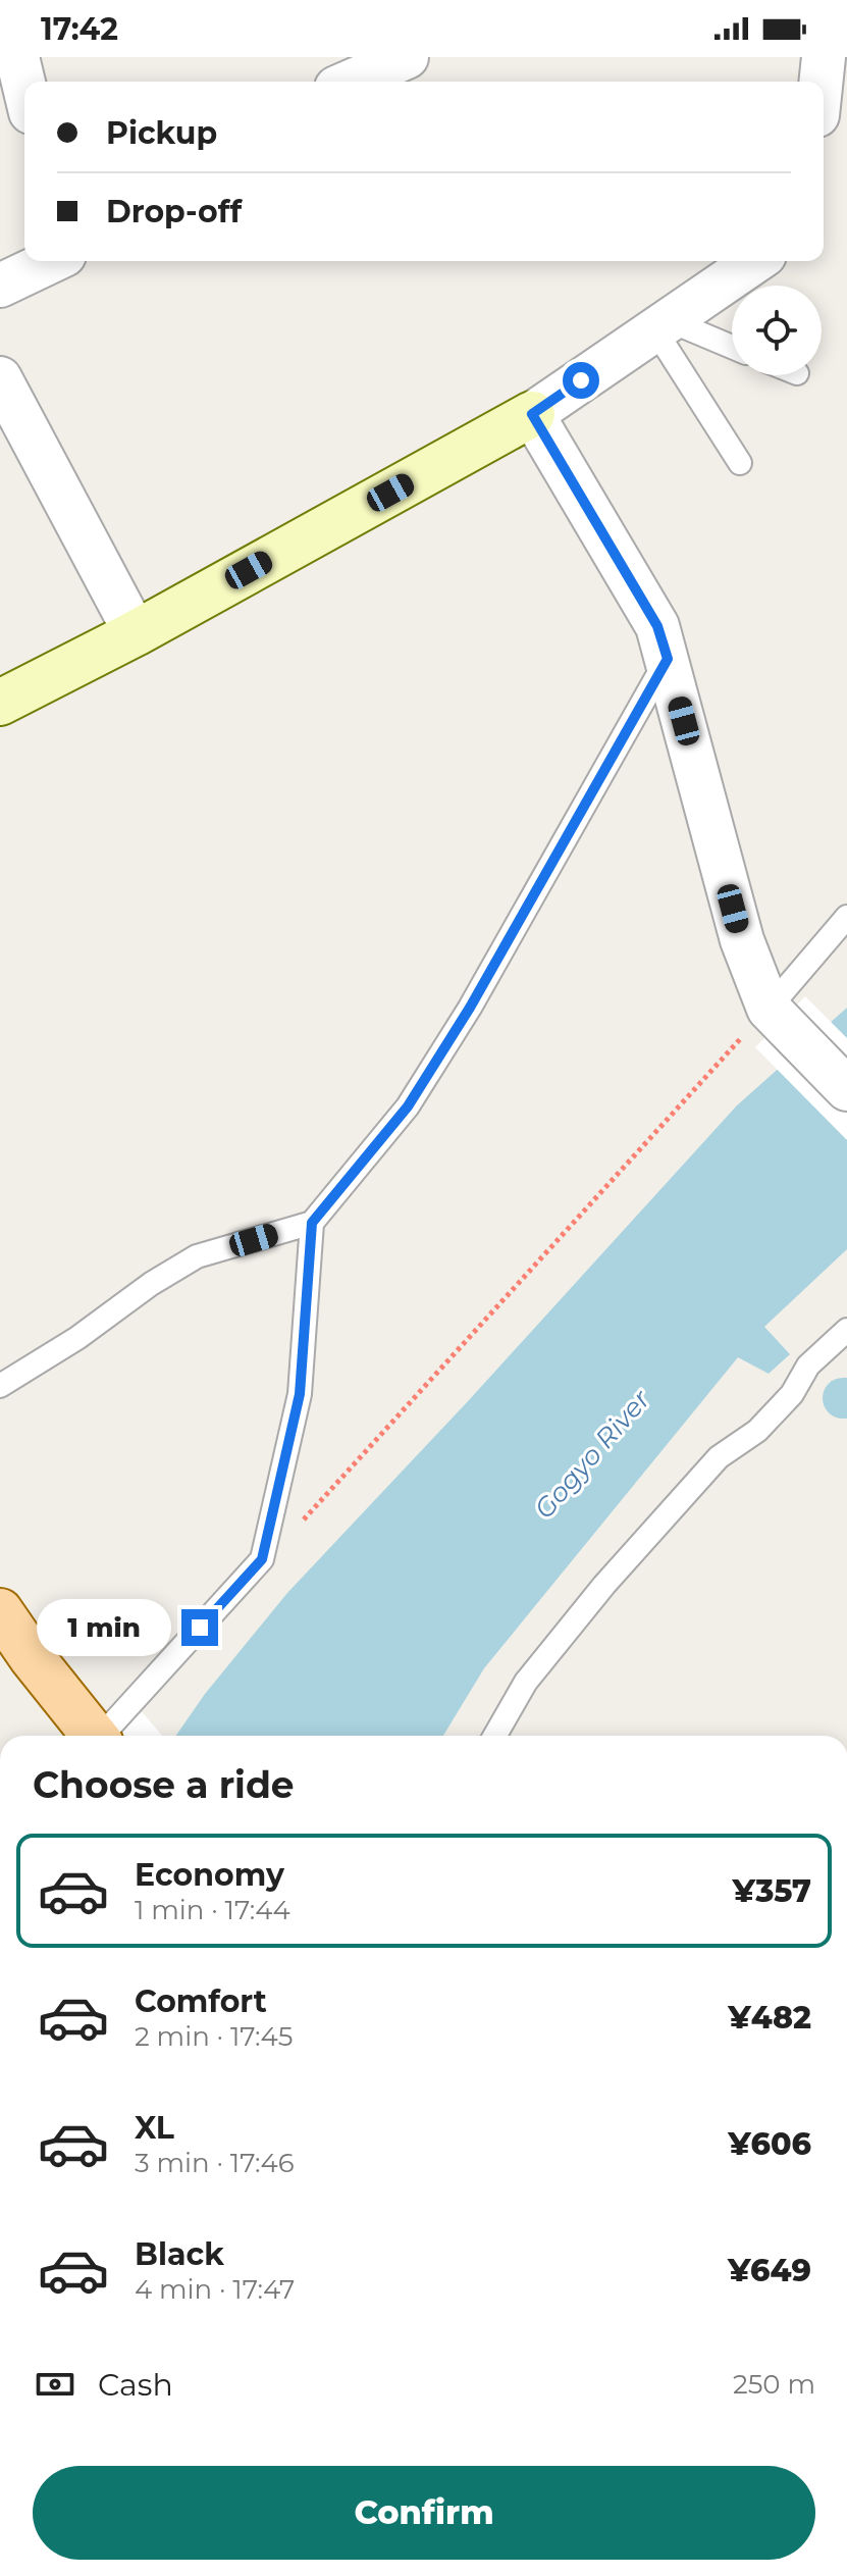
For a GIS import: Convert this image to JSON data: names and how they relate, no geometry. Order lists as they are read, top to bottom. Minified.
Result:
{"water":["Gogyo River"],"page":{"status":"17:42","banner":["Pickup","Drop-off"],"bubble":"1 min","heading":"Choose a ride","list":[{"name":"Economy","note":"1 min · 17:44","value":"¥357"},{"name":"Comfort","note":"2 min · 17:45","value":"¥482"},{"name":"XL","note":"3 min · 17:46","value":"¥606"},{"name":"Black","note":"4 min · 17:47","value":"¥649"}],"pay":["Cash","250 m"],"buttons":"Confirm"}}
